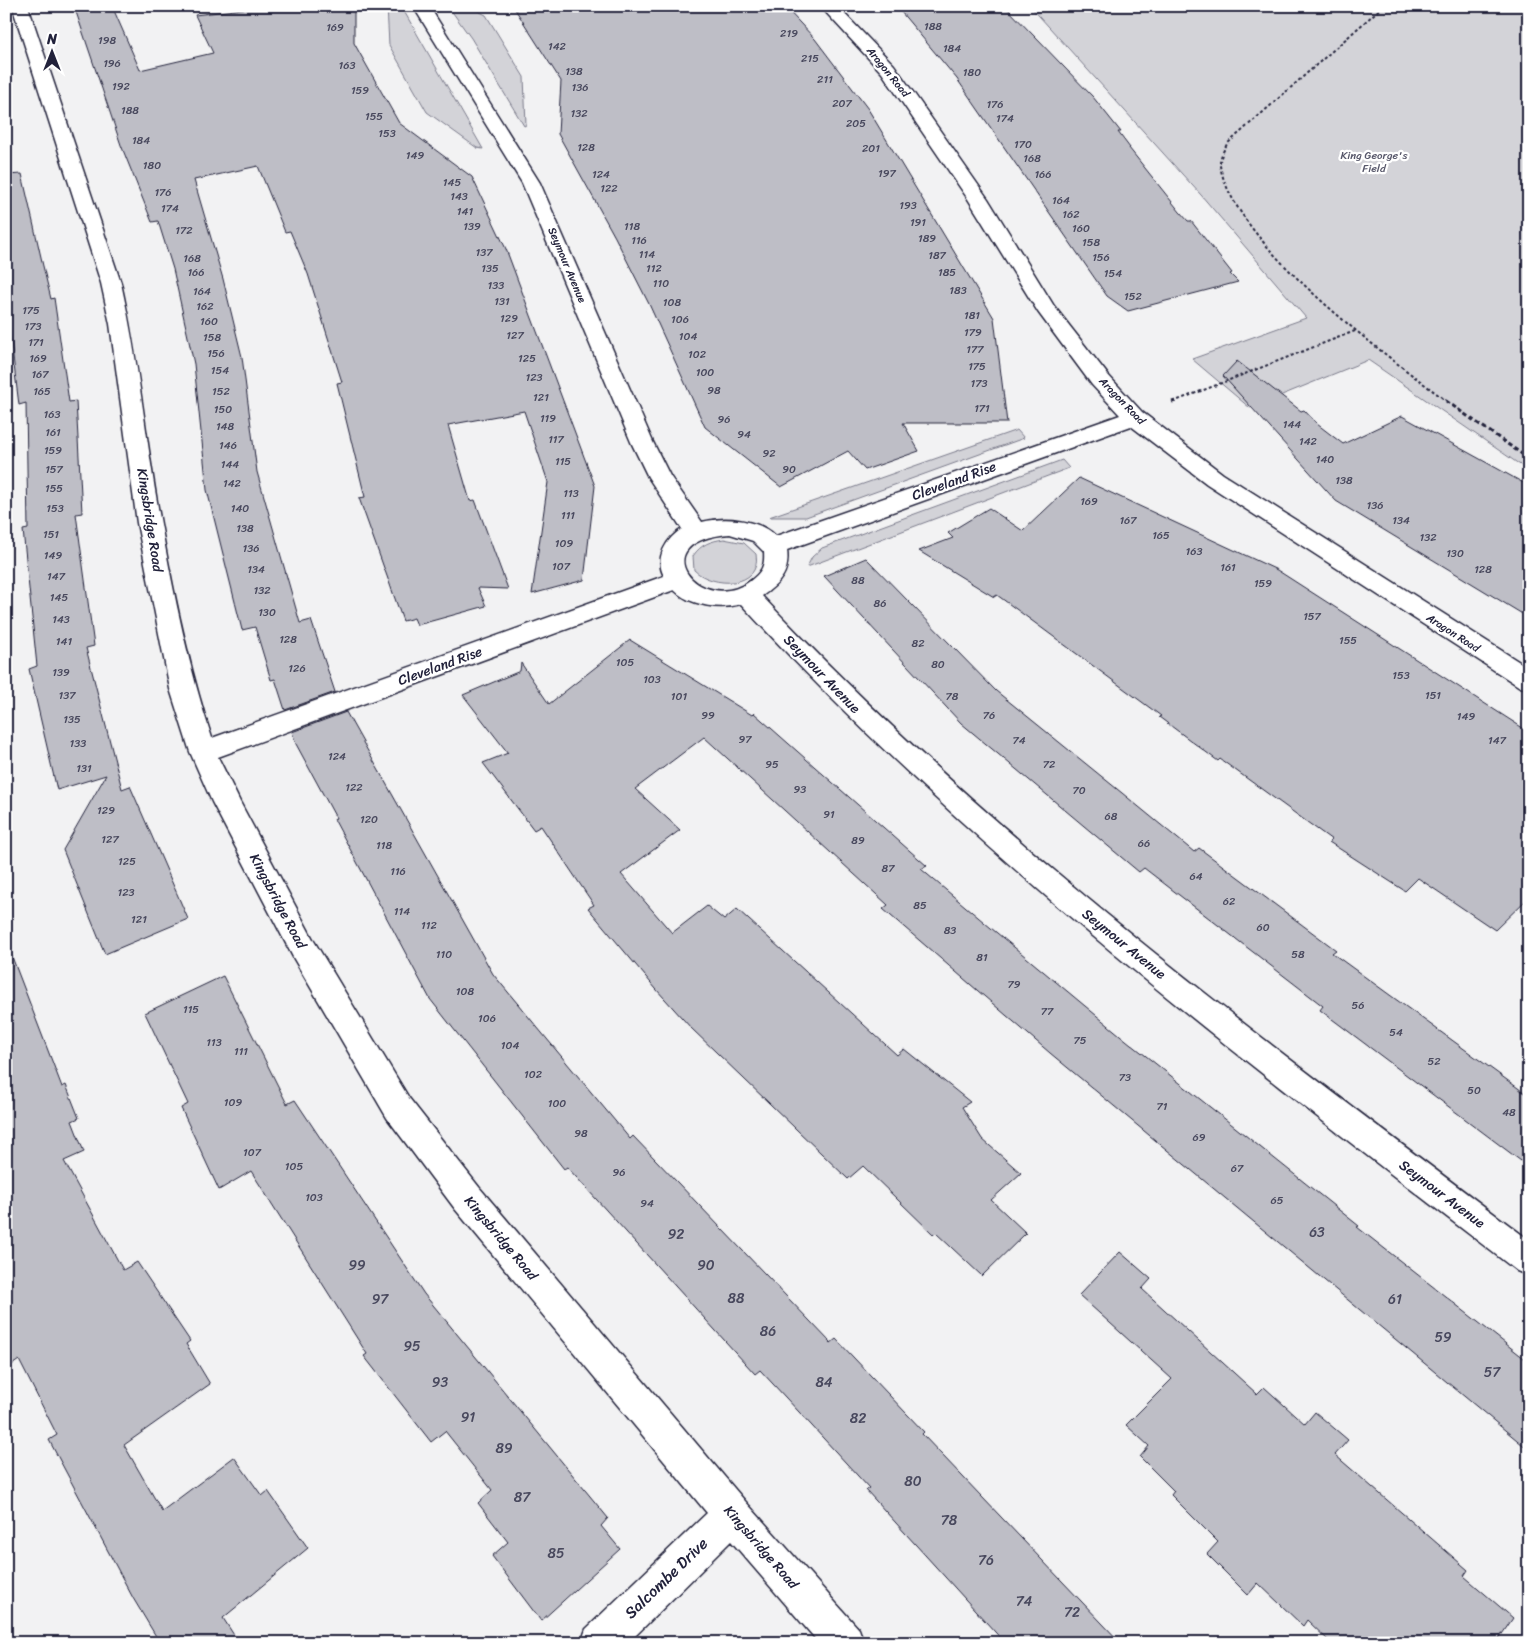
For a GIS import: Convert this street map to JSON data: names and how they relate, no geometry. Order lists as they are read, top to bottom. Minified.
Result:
{"streets":{"street":["Aragon Road","Seymour Avenue","Cleveland Rise","Kingsbridge Road","Salcombe Drive"]},"crossings":[["Aragon Road","Cleveland Rise"],["Seymour Avenue","Cleveland Rise"],["Cleveland Rise","Kingsbridge Road"],["Kingsbridge Road","Salcombe Drive"]],"parks":["King George's Field"],"house_numbers":["188","169","219","198","142","184","215","196","163","138","180","211","192","136","159","207","176","188","132","155","174","205","153","184","170","128","201","149","168","180","197","124","166","145","122","176","143","164","193","174","141","162","191","139","118","160","172","189","116","158","137","114","187","156","168","135","112","166","185","154","110","133","183","164","152","131","108","162","175","181","129","106","160","173","179","127","104","158","171","177","156","102","169","125","175","154","100","167","123","173","98","165","152","121","171","150","163","119","96","144","148","161","94","117","142","146","159","92","140","115","144","157","90","138","142","155","113","169","136","153","140","111","167","134","138","151","165","132","109","136","163","130","149","107","161","134","128","147","88","159","132","145","86","130","157","143","128","155","141","82","105","80","126","139","153","103","137","151","101","78","99","76","149","135","97","74","147","133","124","95","72","131","122","93","70","129","91","68","120","127","89","66","118","125","87","116","64","123","62","85","114","121","112","60","83","110","58","81","79","108","56","115","77","106","54","75","113","104","111","52","102","73","50","109","100","71","48","98","69","107","105","67","96","103","65","94","63","92","99","90","88","97","61","86","59","95","57","93","84","91","82","89","80","87","78","85","76","74","72"],"north":"top"}
